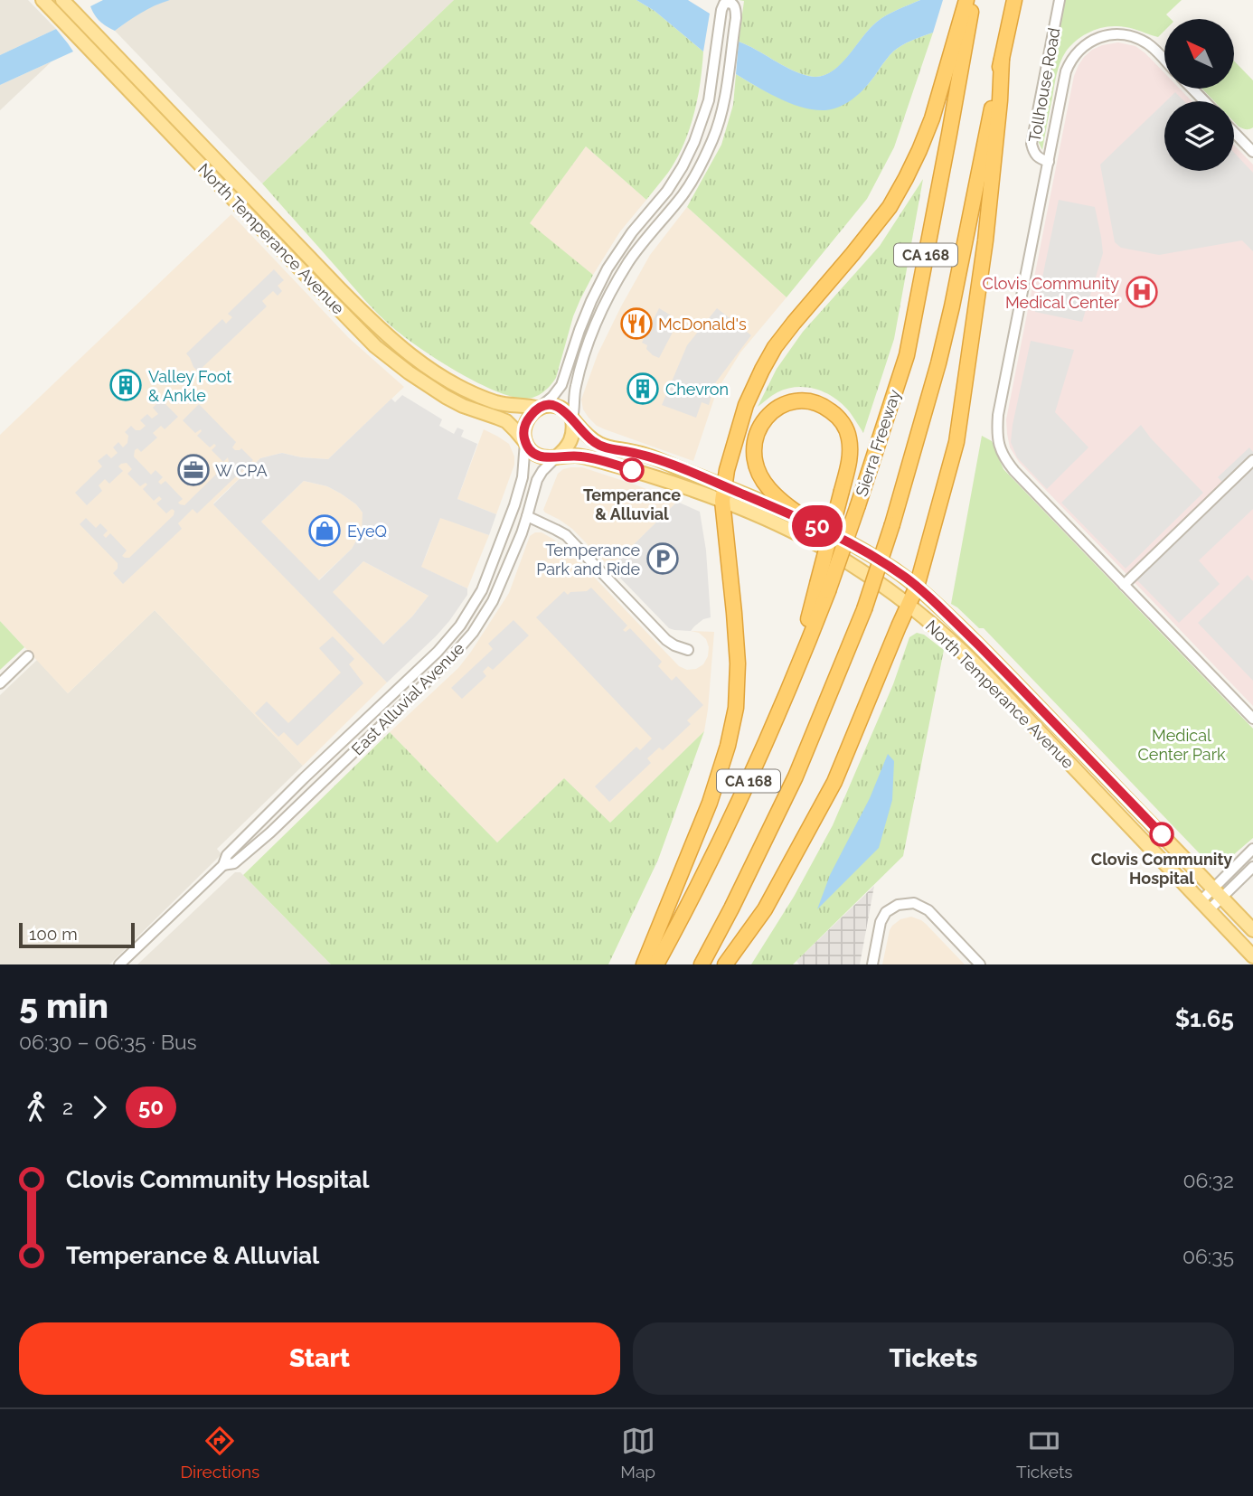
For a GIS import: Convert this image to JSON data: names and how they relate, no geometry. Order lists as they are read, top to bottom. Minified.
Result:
{"streets":{"highway":["CA 168","Sierra Freeway"],"main road":["North Temperance Avenue"],"street":["Tollhouse Road","East Alluvial Avenue"]},"crossings":[["North Temperance Avenue","East Alluvial Avenue"],["CA 168","Sierra Freeway"]],"parks":["Medical Center Park"],"places":{"hospital":["Clovis Community Medical Center"],"restaurant":["McDonald's"],"building":["Valley Foot & Ankle","Chevron"],"office":["W CPA"],"other":["Temperance & Alluvial","Clovis Community Hospital"],"shop":["EyeQ"],"parking":["Temperance Park and Ride"]},"lines":["bus line 50"],"scale_bar":"100 m","north":"top left","page":{"on_map":"50","scale":"100 m","heading":["5 min","06:30 – 06:35 · Bus","$1.65"],"legs":["2","50"],"list":[{"name":"Clovis Community Hospital","value":"06:32"},{"name":"Temperance & Alluvial","value":"06:35"}],"buttons":["Start","Tickets"],"tabs":["Directions","Map","Tickets"]}}
